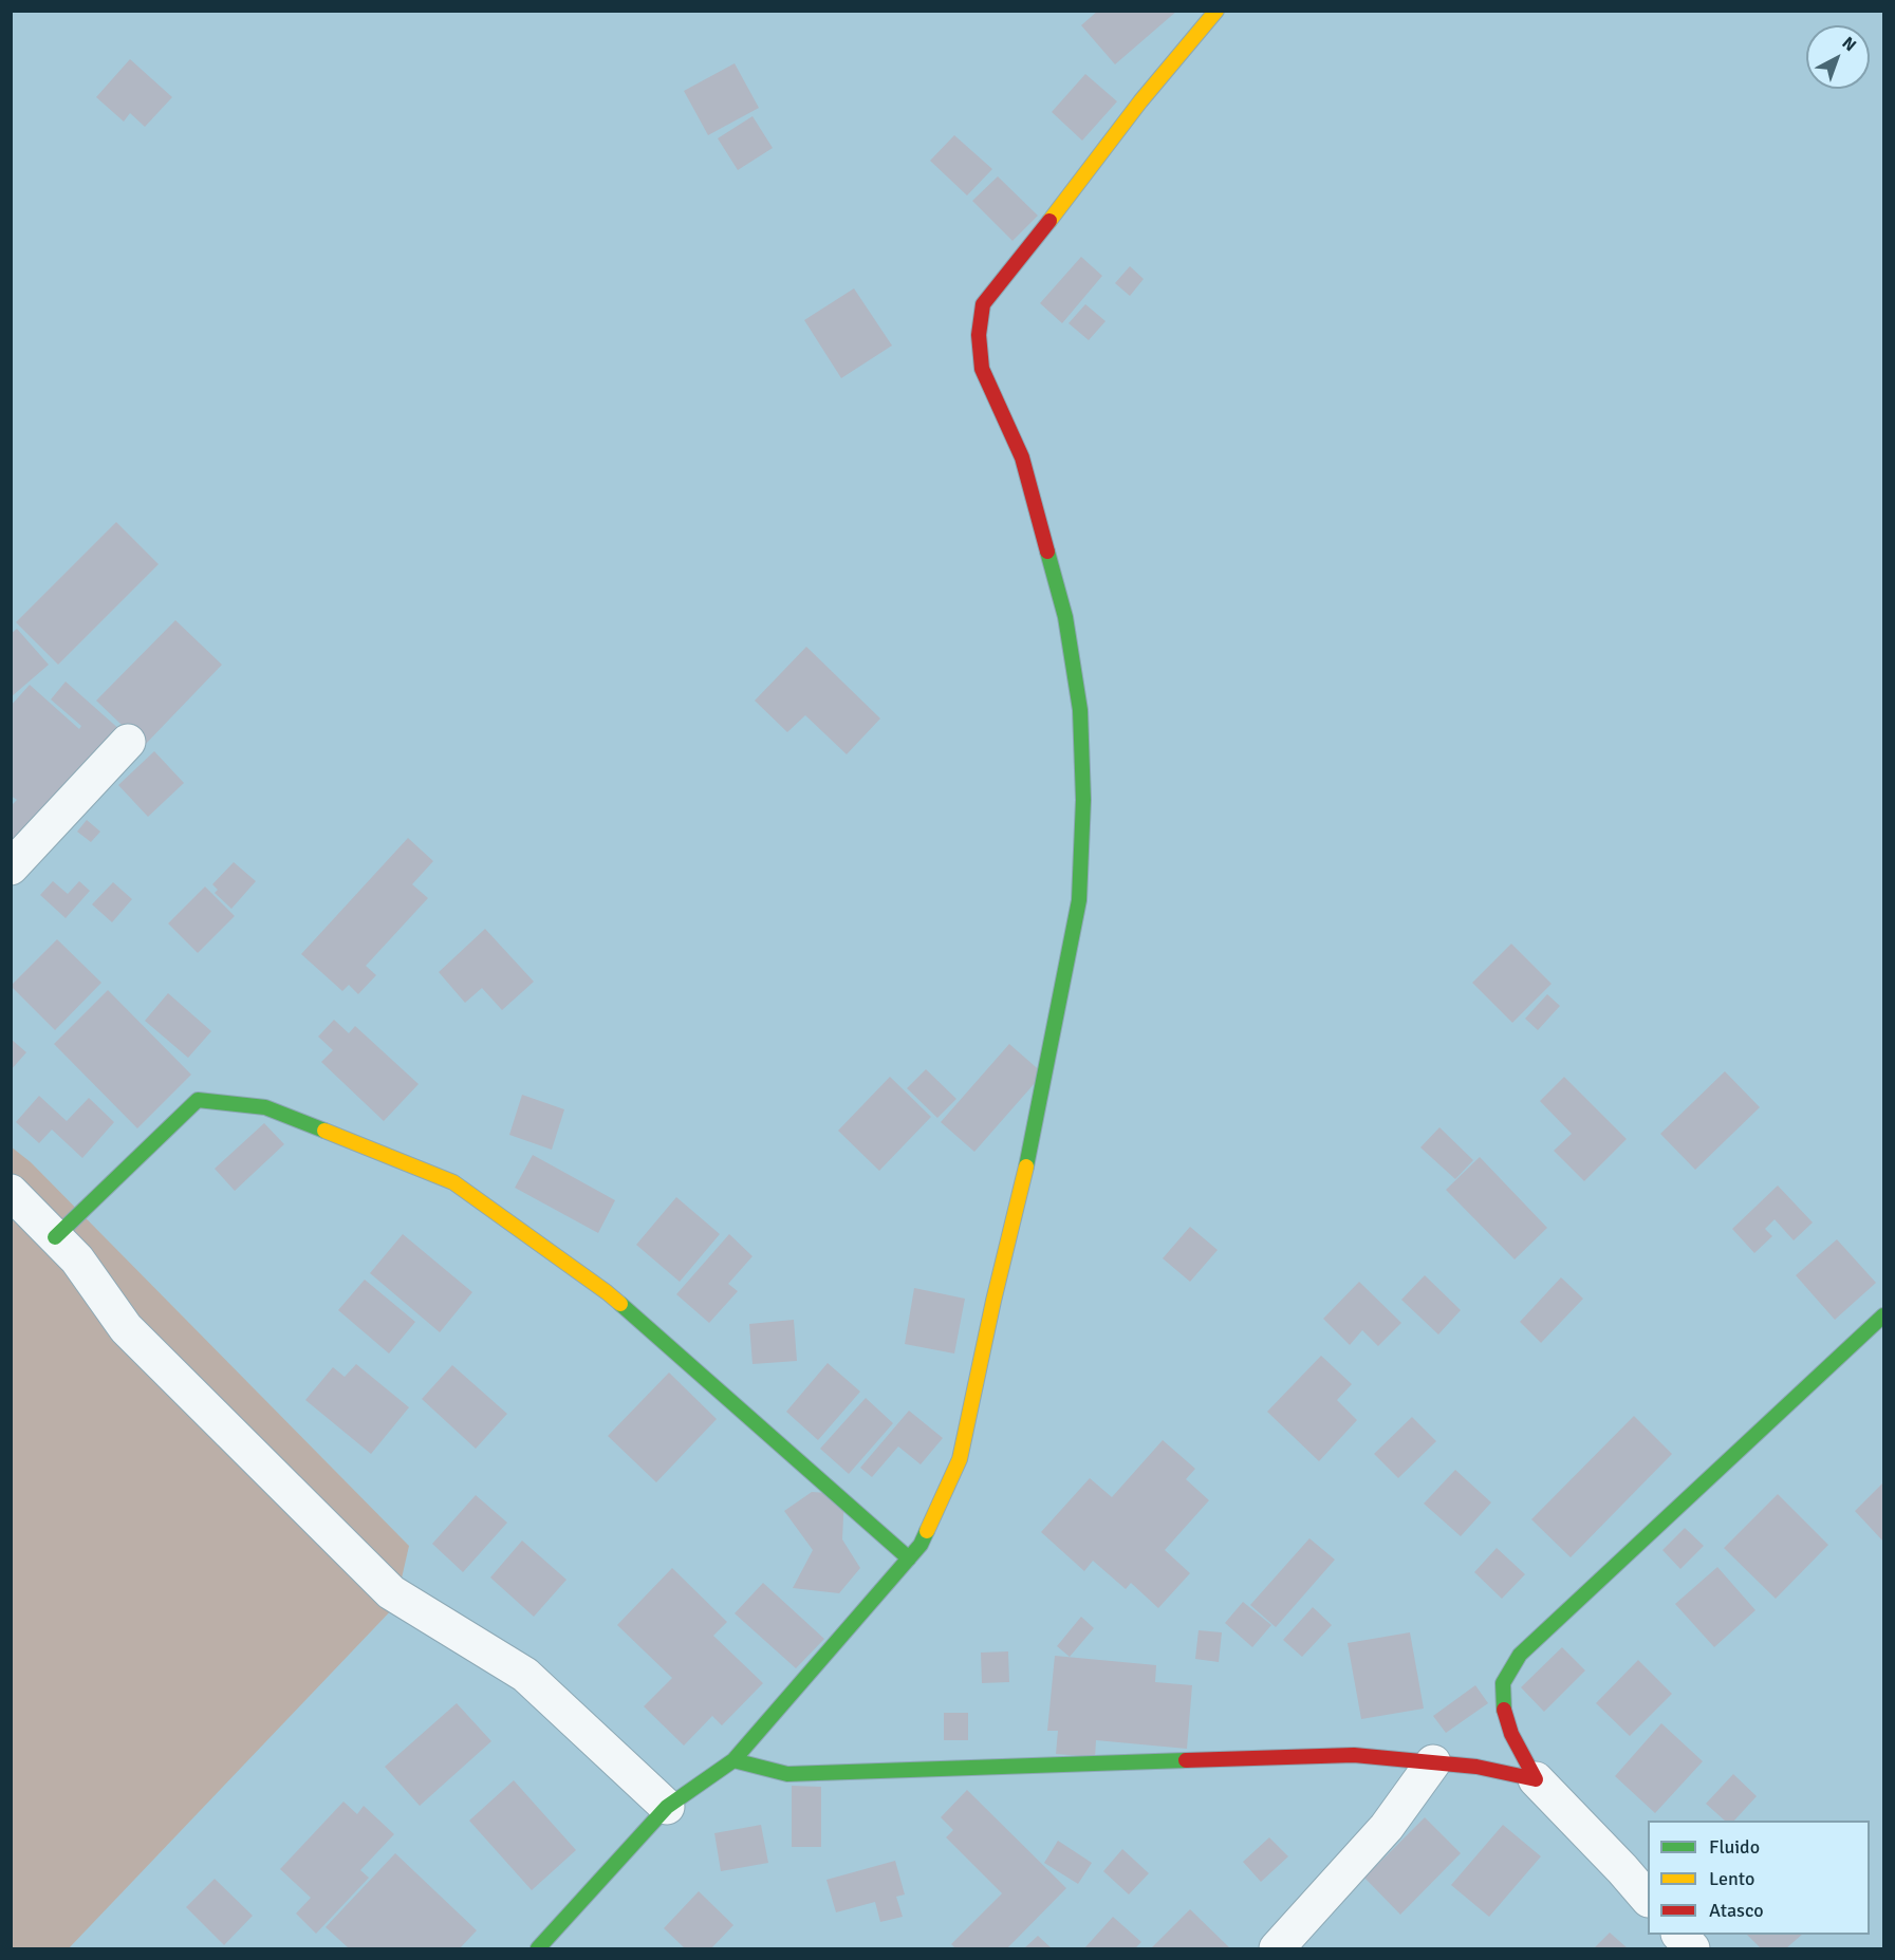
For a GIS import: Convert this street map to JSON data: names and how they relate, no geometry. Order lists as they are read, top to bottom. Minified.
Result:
{"legend":["Fluido","Lento","Atasco"],"north":"top right"}
